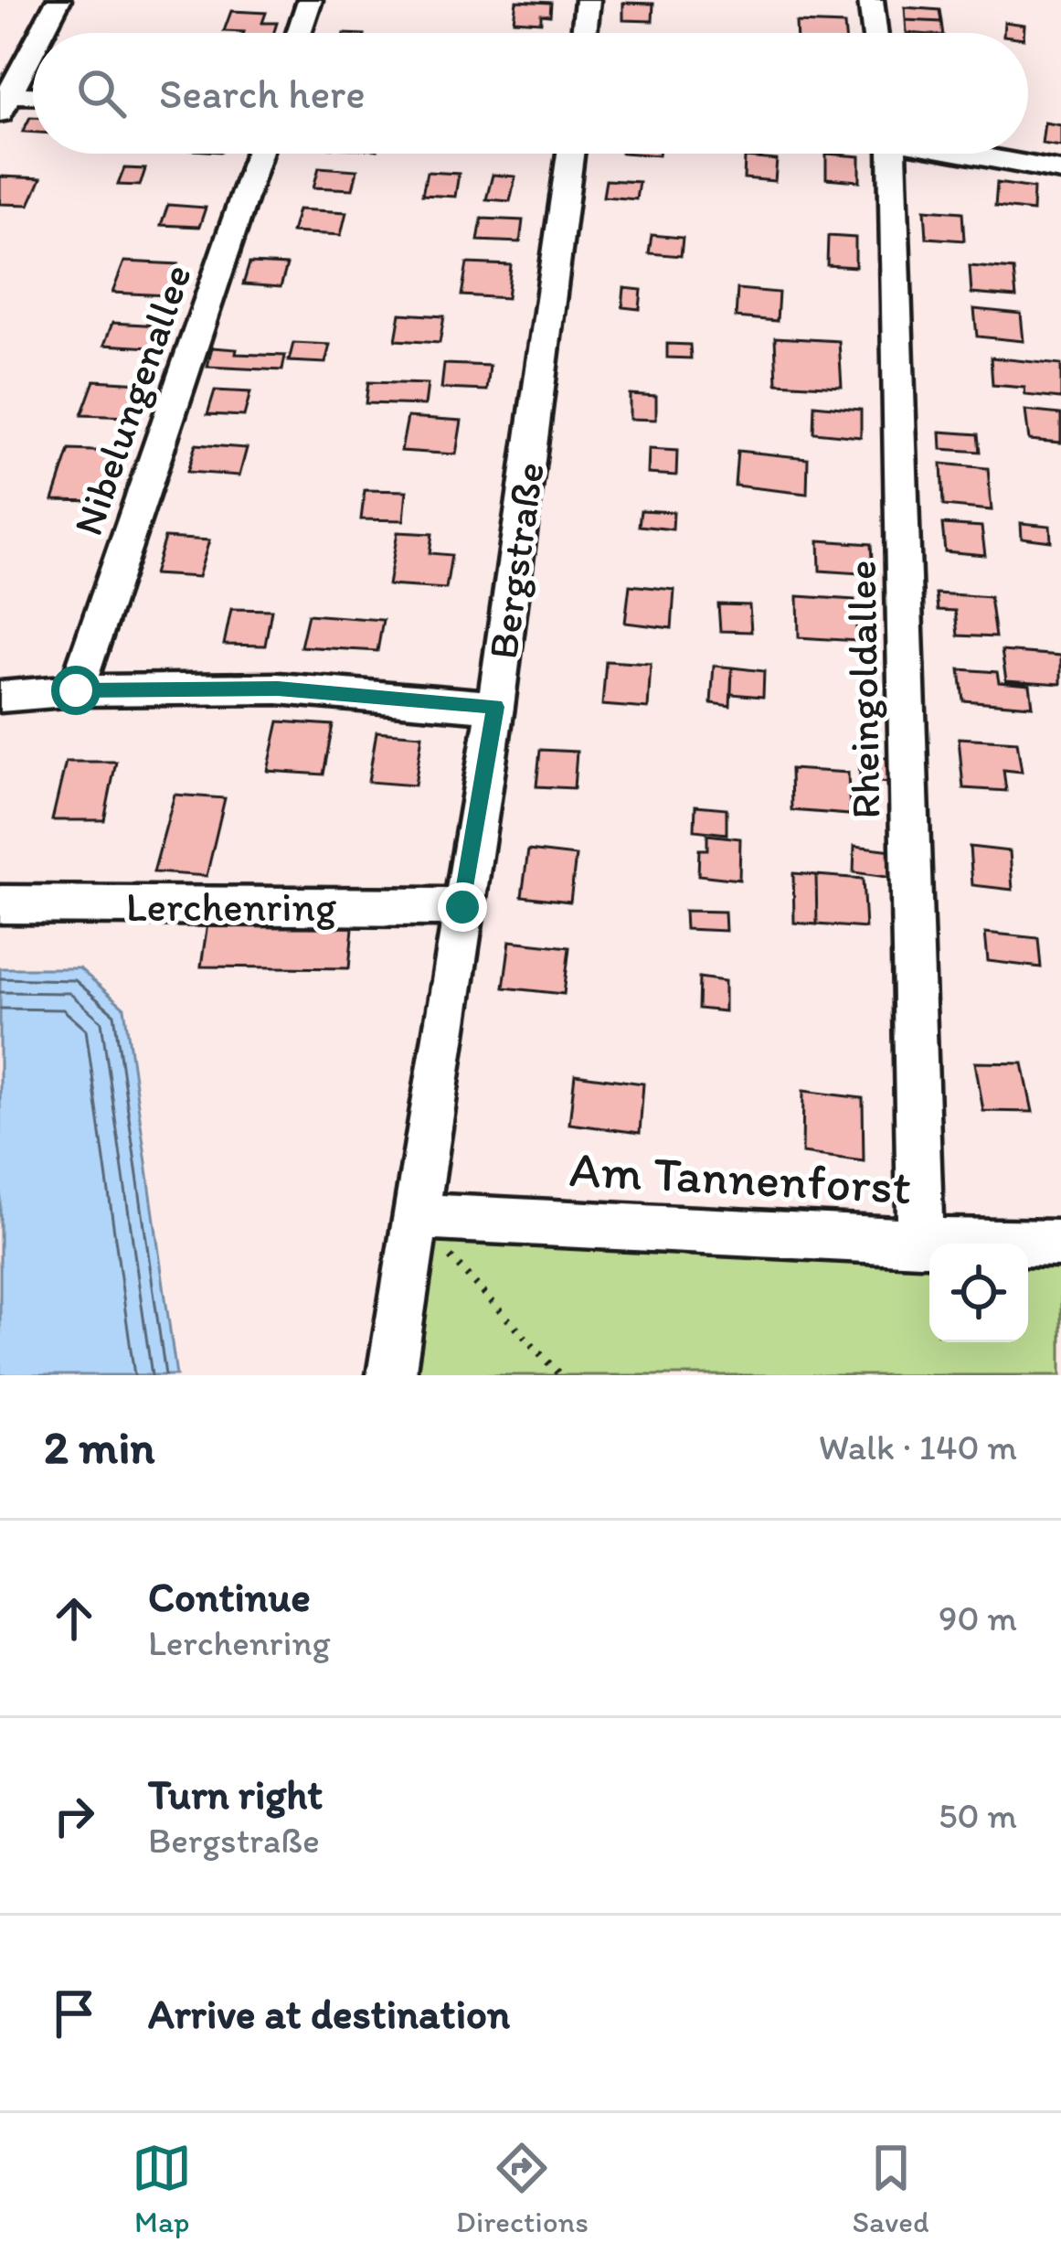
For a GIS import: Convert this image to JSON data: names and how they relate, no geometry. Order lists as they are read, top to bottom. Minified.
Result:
{"streets":{"street":["Nibelungenallee","Bergstraße","Rheingoldallee","Lerchenring","Am Tannenforst"]},"crossings":[["Bergstraße","Lerchenring"],["Bergstraße","Am Tannenforst"],["Rheingoldallee","Am Tannenforst"]],"page":{"search":"Search here","heading":["2 min","Walk · 140 m"],"list":[["Continue","Lerchenring","90 m"],["Turn right","Bergstraße","50 m"],"Arrive at destination"],"nav":["Map","Directions","Saved"]}}
